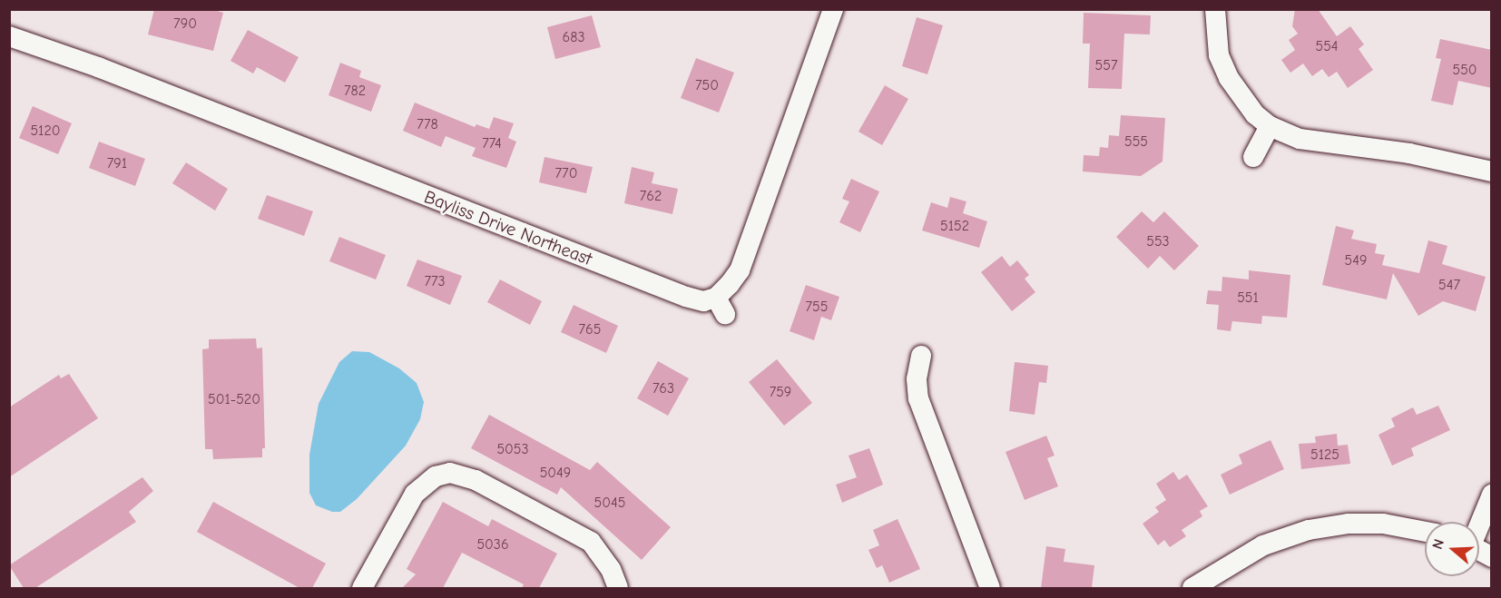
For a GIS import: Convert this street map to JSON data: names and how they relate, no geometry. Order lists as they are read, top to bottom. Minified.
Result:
{"streets":{"street":["Bayliss Drive Northeast"]},"house_numbers":["790","683","554","557","550","750","782","778","5120","555","774","791","770","762","5152","553","549","773","547","551","755","765","763","759","501-520","5053","5125","5049","5045","5036"],"north":"left"}
